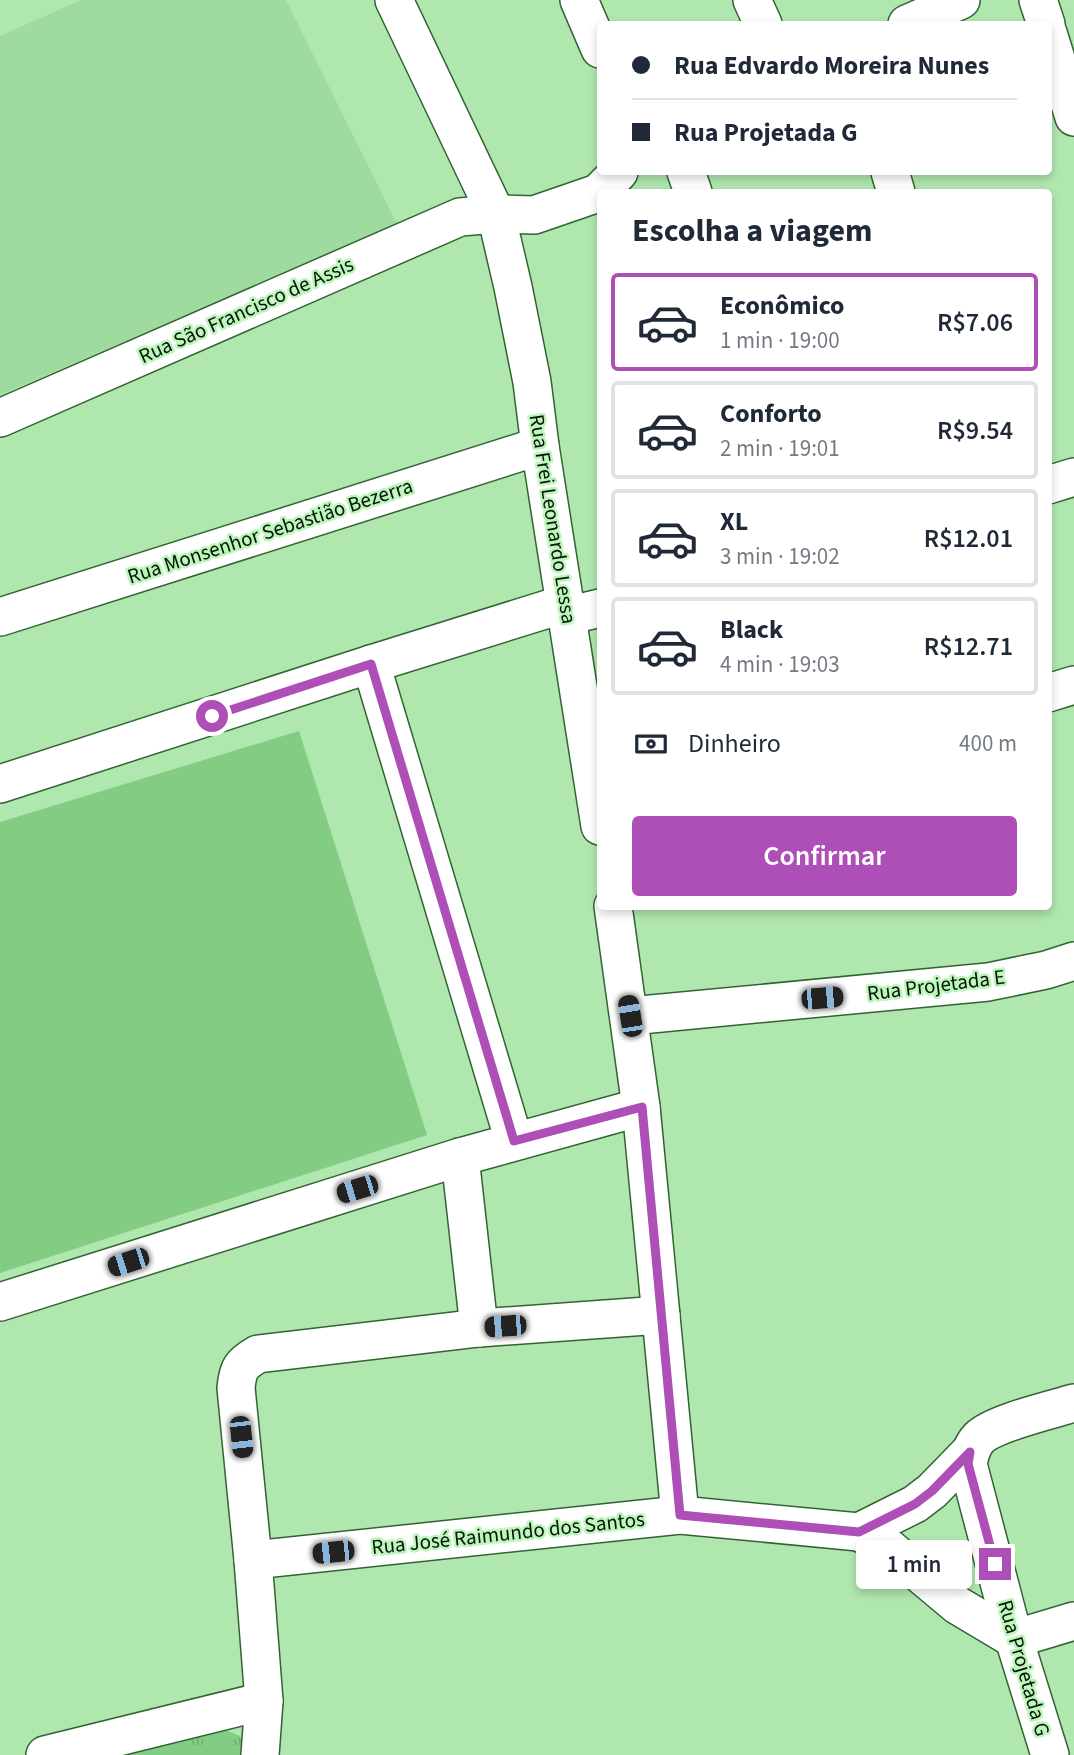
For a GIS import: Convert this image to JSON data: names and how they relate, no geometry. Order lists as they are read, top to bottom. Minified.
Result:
{"streets":{"street":["Rua São Francisco de Assis","Rua Frei Leonardo Lessa","Rua Monsenhor Sebastião Bezerra","Rua Projetada E","Rua José Raimundo dos Santos","Rua Projetada G"]},"crossings":[["Rua São Francisco de Assis","Rua Frei Leonardo Lessa"],["Rua Frei Leonardo Lessa","Rua Monsenhor Sebastião Bezerra"]],"page":{"banner":["Rua Edvardo Moreira Nunes","Rua Projetada G"],"heading":"Escolha a viagem","list":[{"name":"Econômico","note":"1 min · 19:00","value":"R$7.06"},{"name":"Conforto","note":"2 min · 19:01","value":"R$9.54"},{"name":"XL","note":"3 min · 19:02","value":"R$12.01"},{"name":"Black","note":"4 min · 19:03","value":"R$12.71"}],"pay":["Dinheiro","400 m"],"buttons":"Confirmar","bubble":"1 min"}}
